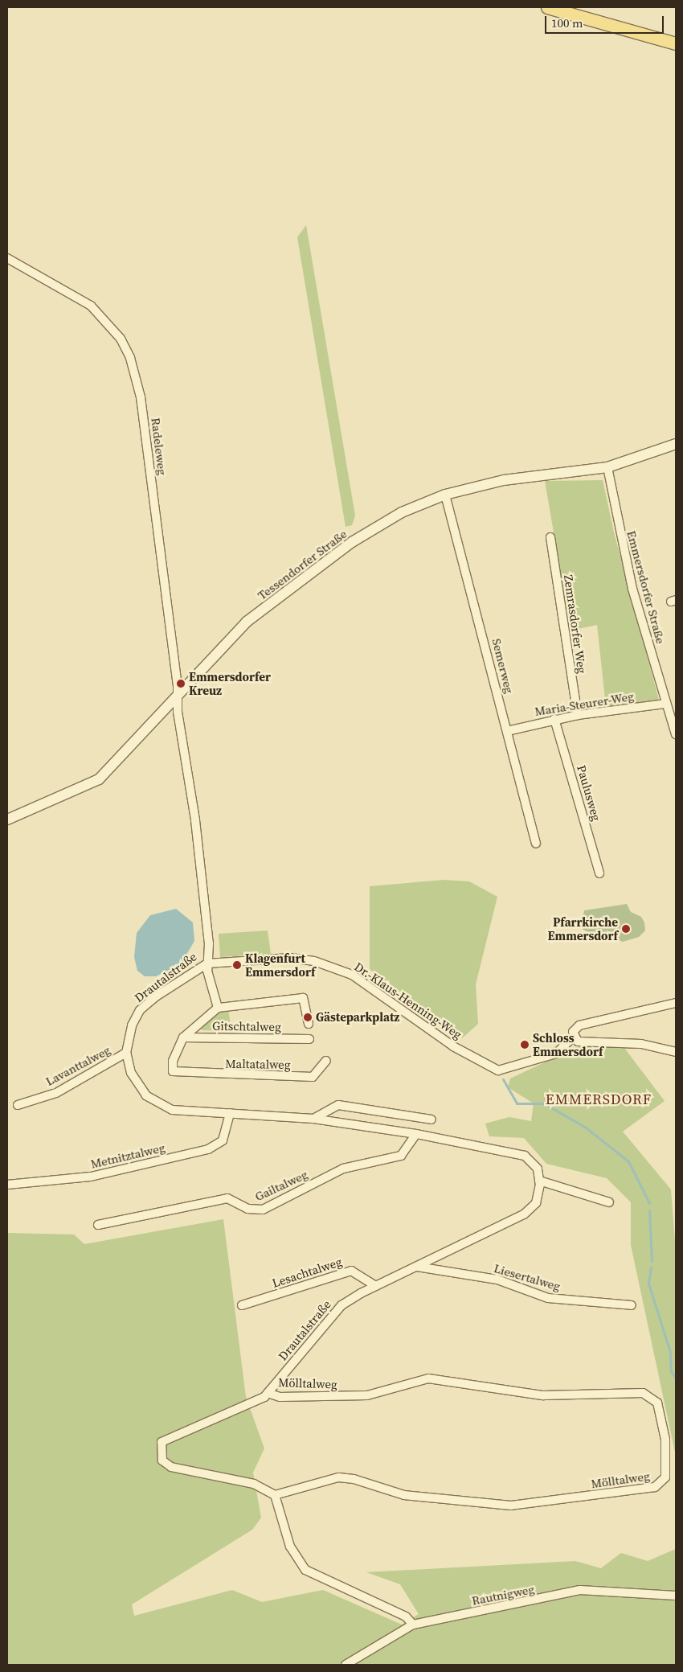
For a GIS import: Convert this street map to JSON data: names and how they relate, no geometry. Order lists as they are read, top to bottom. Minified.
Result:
{"streets":{"street":["Radeleweg","Tessendorfer Straße","Emmersdorfer Straße","Zemrasdorfer Weg","Semerweg","Maria-Steurer-Weg","Paulusweg","Drautalstraße","Dr.-Klaus-Henning-Weg","Gitschtalweg","Maltatalweg","Lavanttalweg","Metnitztalweg","Gailtalweg","Lesachtalweg","Liesertalweg","Mölltalweg","Rautnigweg"]},"crossings":[["Radeleweg","Tessendorfer Straße"],["Radeleweg","Drautalstraße"],["Tessendorfer Straße","Emmersdorfer Straße"],["Tessendorfer Straße","Semerweg"],["Tessendorfer Straße","Drautalstraße"],["Emmersdorfer Straße","Maria-Steurer-Weg"],["Zemrasdorfer Weg","Maria-Steurer-Weg"],["Semerweg","Maria-Steurer-Weg"],["Maria-Steurer-Weg","Paulusweg"],["Drautalstraße","Dr.-Klaus-Henning-Weg"],["Drautalstraße","Lavanttalweg"],["Drautalstraße","Metnitztalweg"],["Drautalstraße","Gailtalweg"],["Drautalstraße","Lesachtalweg"],["Drautalstraße","Liesertalweg"],["Drautalstraße","Mölltalweg"],["Gitschtalweg","Maltatalweg"]],"districts":["EMMERSDORF"],"places":["Emmersdorfer Kreuz","Pfarrkirche Emmersdorf","Klagenfurt Emmersdorf","Gästeparkplatz","Schloss Emmersdorf"],"scale_bar":"100 m"}
